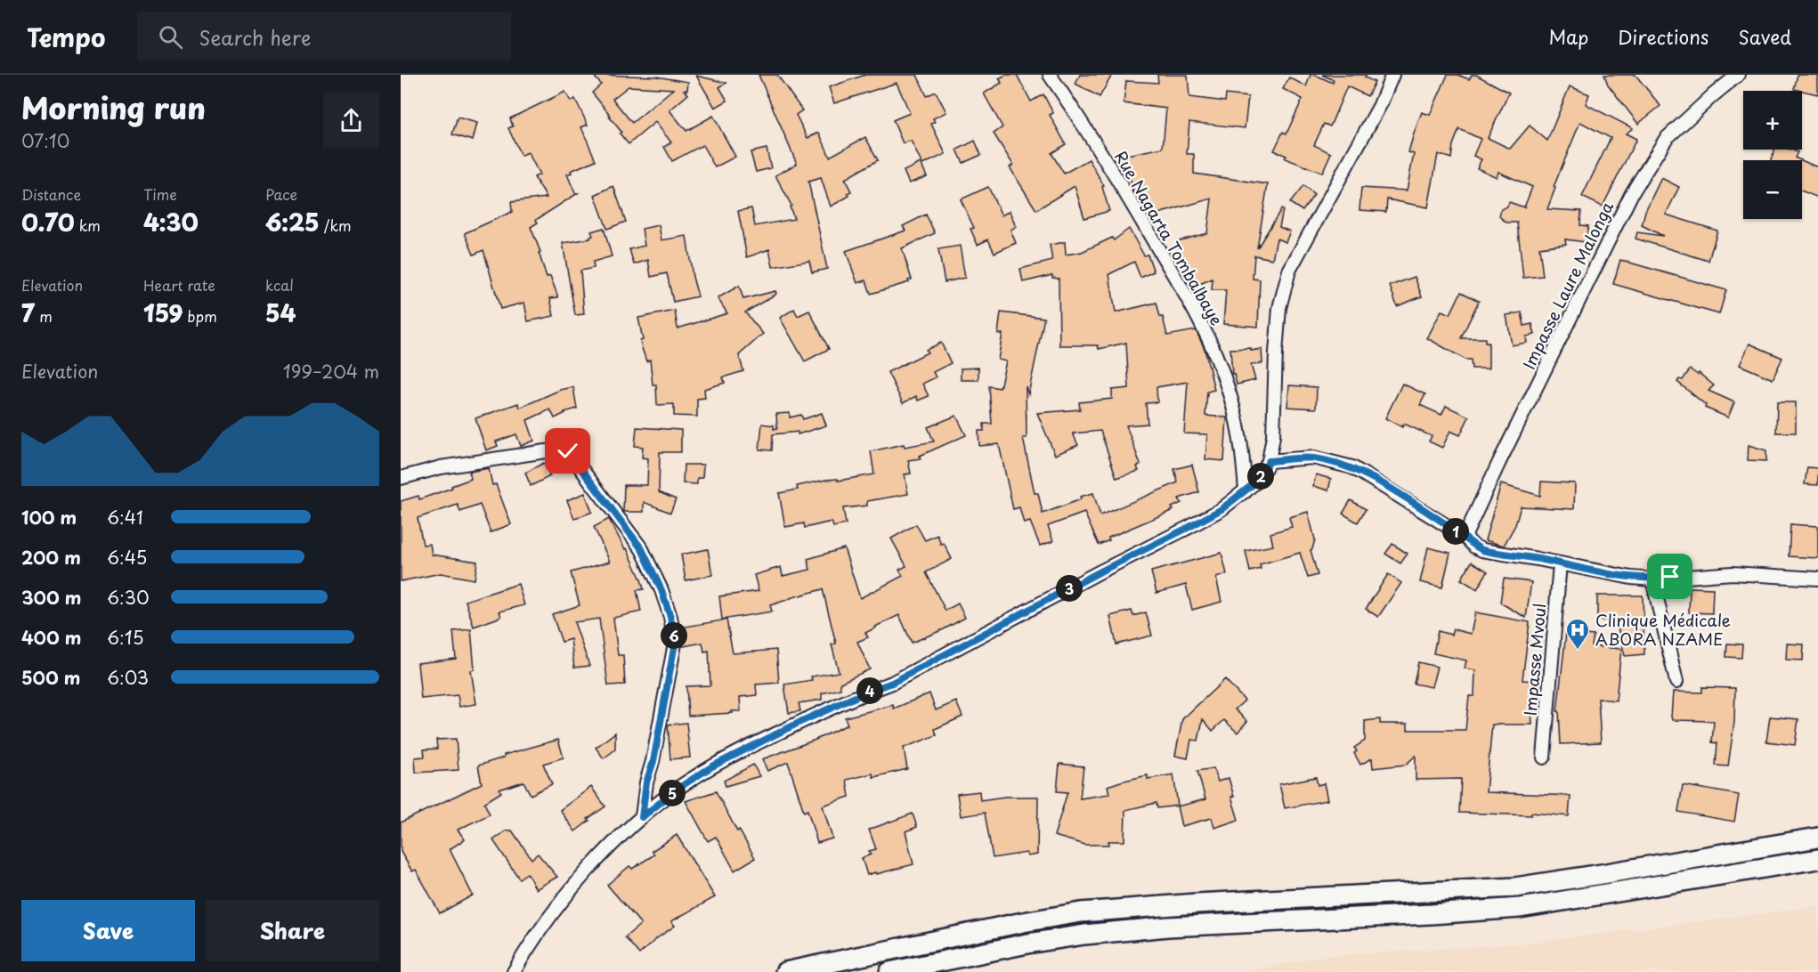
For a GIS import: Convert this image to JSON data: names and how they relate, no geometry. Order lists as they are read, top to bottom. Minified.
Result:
{"streets":{"street":["Rue Nagarta Tombalbaye","Impasse Laure Malonga","Impasse Mvoul"]},"places":{"hospital":["Clinique Médicale ABORA NZAME"]},"page":{"header":"Tempo","search":"Search here","nav":["Map","Directions","Saved"],"heading":["Morning run","07:10"],"map_buttons":["+","−"],"stats":[["Distance","0.70 km"],["Time","4:30"],["Pace","6:25 /km"],["Elevation","7 m"],["Heart rate","159 bpm"],["kcal","54"]],"chart":["Elevation","199–204 m"],"pins":["2","1","3","6","4","5"],"list":[{"name":"100 m","note":"6:41"},{"name":"200 m","note":"6:45"},{"name":"300 m","note":"6:30"},{"name":"400 m","note":"6:15"},{"name":"500 m","note":"6:03"}],"buttons":["Save","Share"]}}
